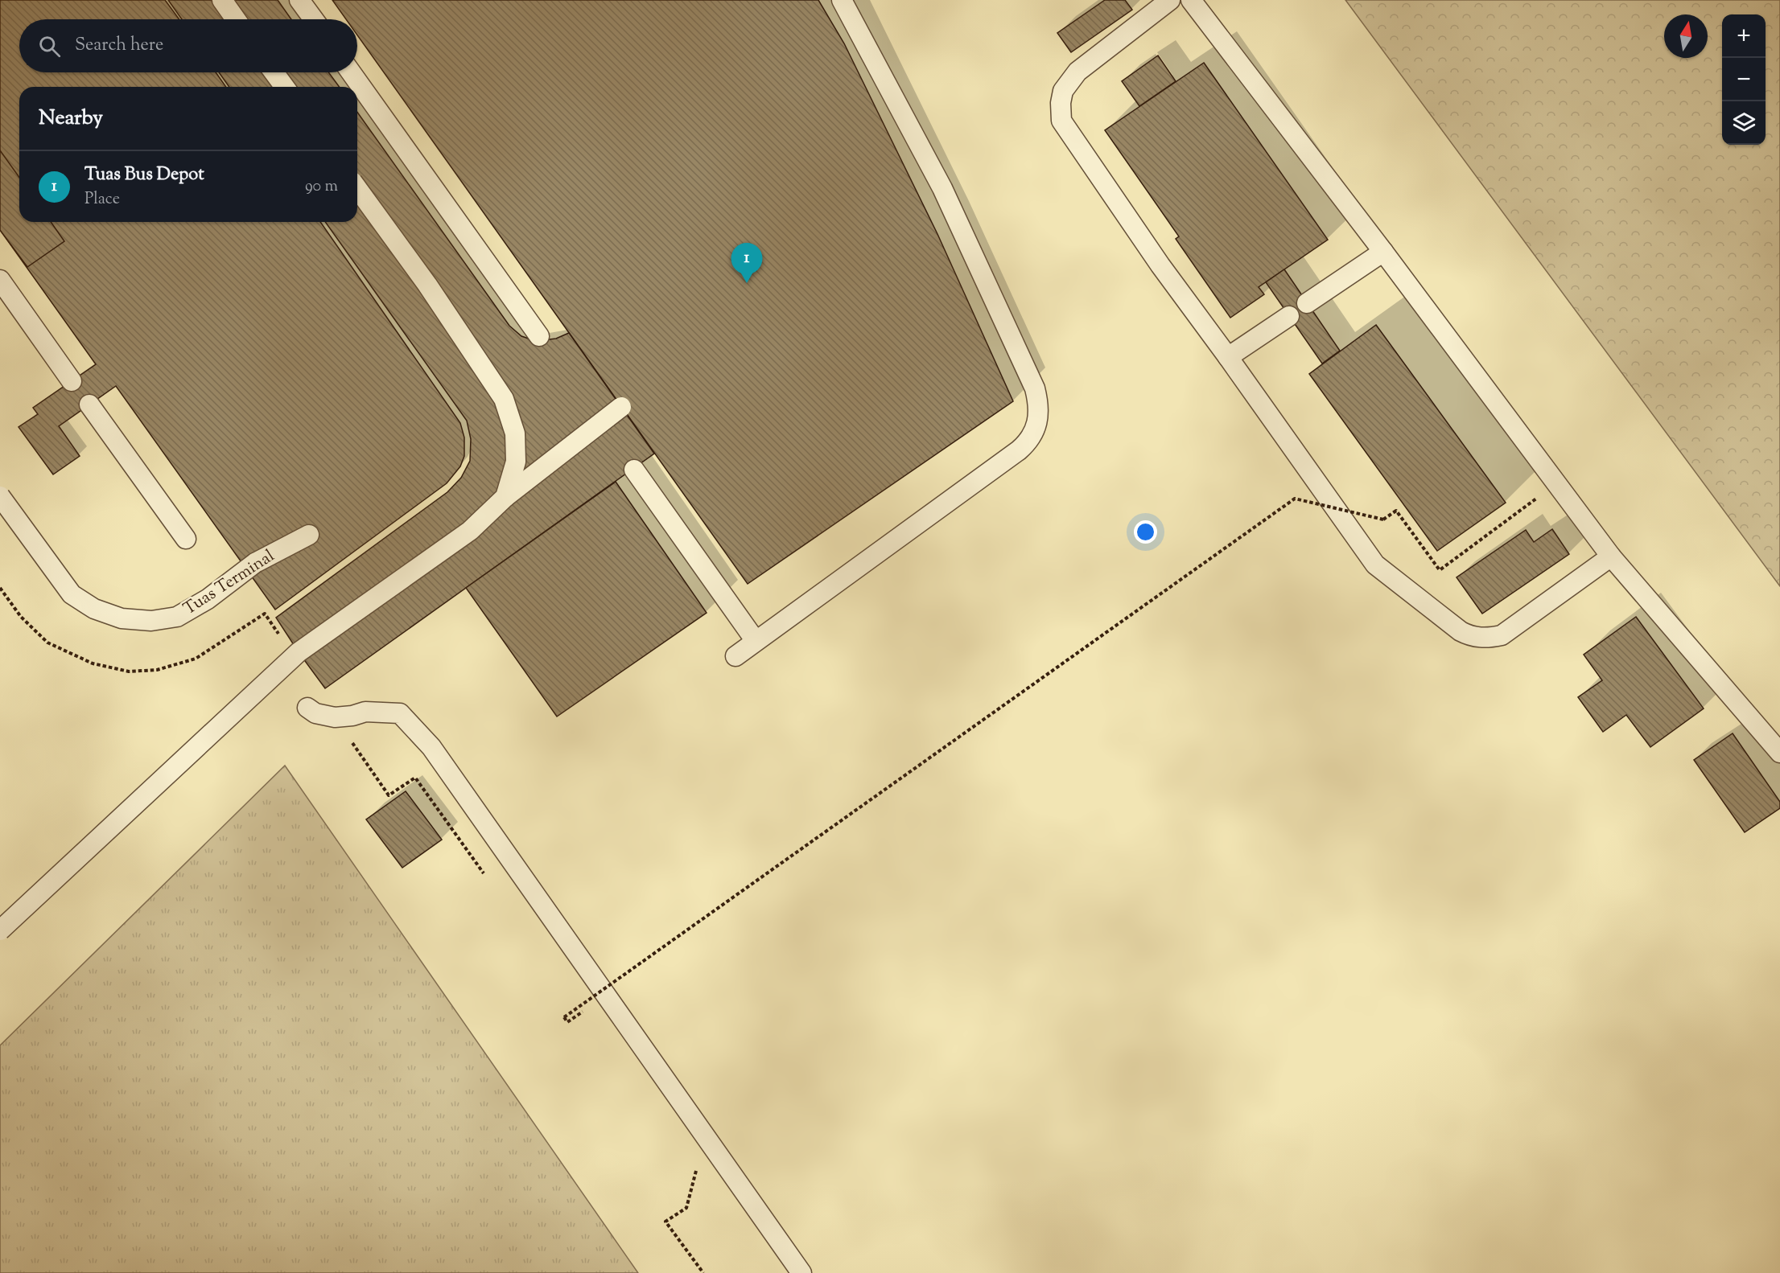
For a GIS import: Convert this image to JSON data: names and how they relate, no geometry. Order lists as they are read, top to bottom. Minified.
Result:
{"streets":{"lane":["Tuas Terminal"]},"north":"top","page":{"map_buttons":["+","−"],"search":"Search here","heading":"Nearby","list":[{"mark":"1","name":"Tuas Bus Depot","note":"Place","value":"90 m"}],"pins":"1"}}
